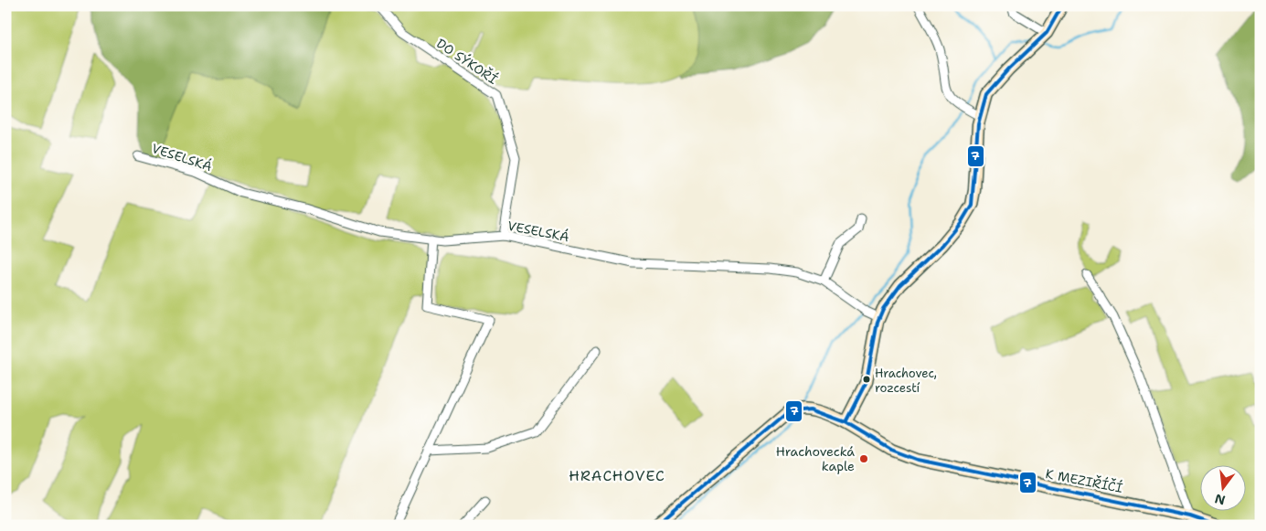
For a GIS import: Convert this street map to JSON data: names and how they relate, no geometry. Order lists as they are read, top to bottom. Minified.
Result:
{"streets":{"street":["DO SÝKOŘÍ","VESELSKÁ","K MEZIŘÍČÍ"]},"crossings":[["DO SÝKOŘÍ","VESELSKÁ"]],"districts":["HRACHOVEC"],"places":["Hrachovec, rozcestí","Hrachovecká kaple"],"lines":["transit line 7"],"north":"bottom"}
